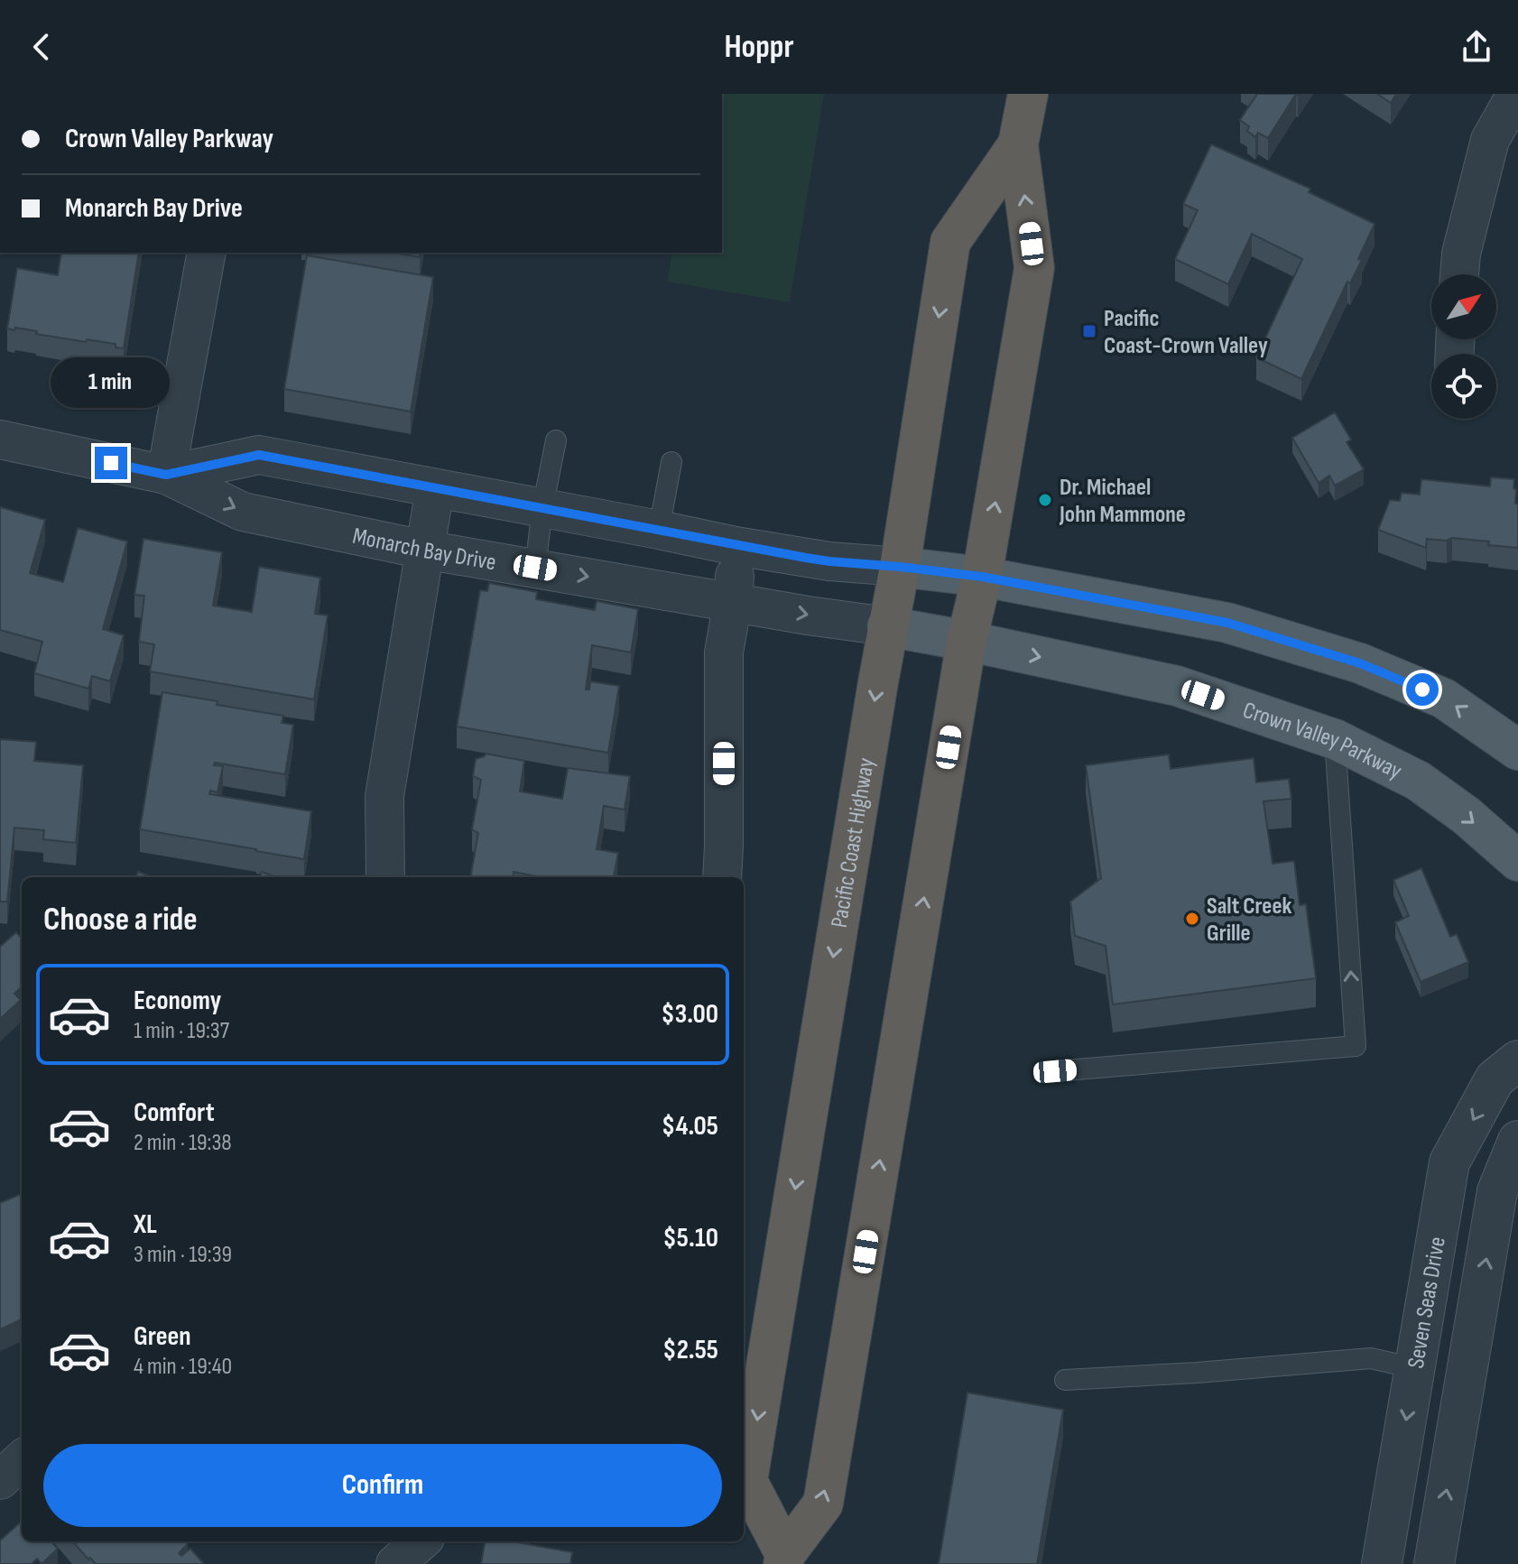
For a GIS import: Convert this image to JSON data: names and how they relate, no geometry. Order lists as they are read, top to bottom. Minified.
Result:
{"streets":{"highway":["Pacific Coast Highway"],"main road":["Crown Valley Parkway"],"street":["Monarch Bay Drive","Seven Seas Drive"]},"crossings":[["Monarch Bay Drive","Crown Valley Parkway"],["Monarch Bay Drive","Pacific Coast Highway"],["Crown Valley Parkway","Pacific Coast Highway"]],"places":{"transit":["Pacific Coast-Crown Valley"],"other":["Dr. Michael John Mammone","Salt Creek Grille"]},"north":"top right","page":{"header":"Hoppr","banner":["Crown Valley Parkway","Monarch Bay Drive"],"bubble":"1 min","heading":"Choose a ride","list":[{"name":"Economy","note":"1 min · 19:37","value":"$3.00"},{"name":"Comfort","note":"2 min · 19:38","value":"$4.05"},{"name":"XL","note":"3 min · 19:39","value":"$5.10"},{"name":"Green","note":"4 min · 19:40","value":"$2.55"}],"buttons":"Confirm"}}
